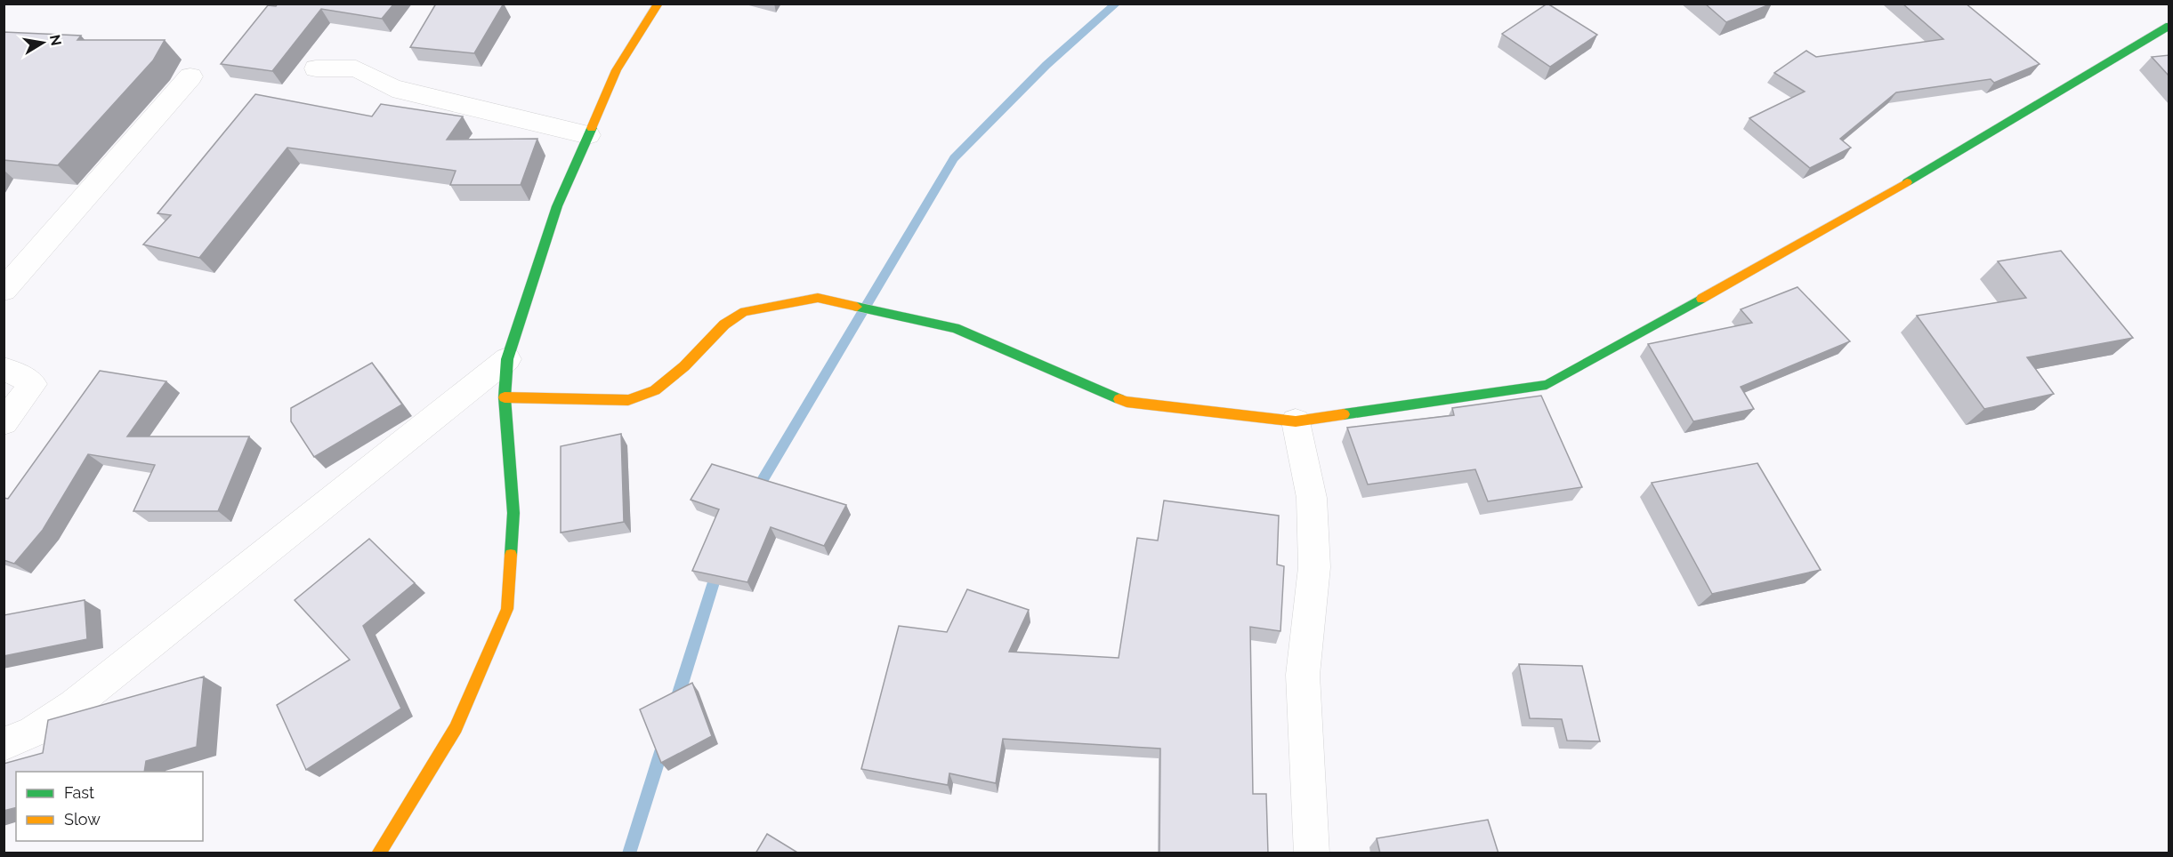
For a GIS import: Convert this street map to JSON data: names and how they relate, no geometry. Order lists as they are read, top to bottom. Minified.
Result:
{"legend":["Fast","Slow"],"north":"right"}
